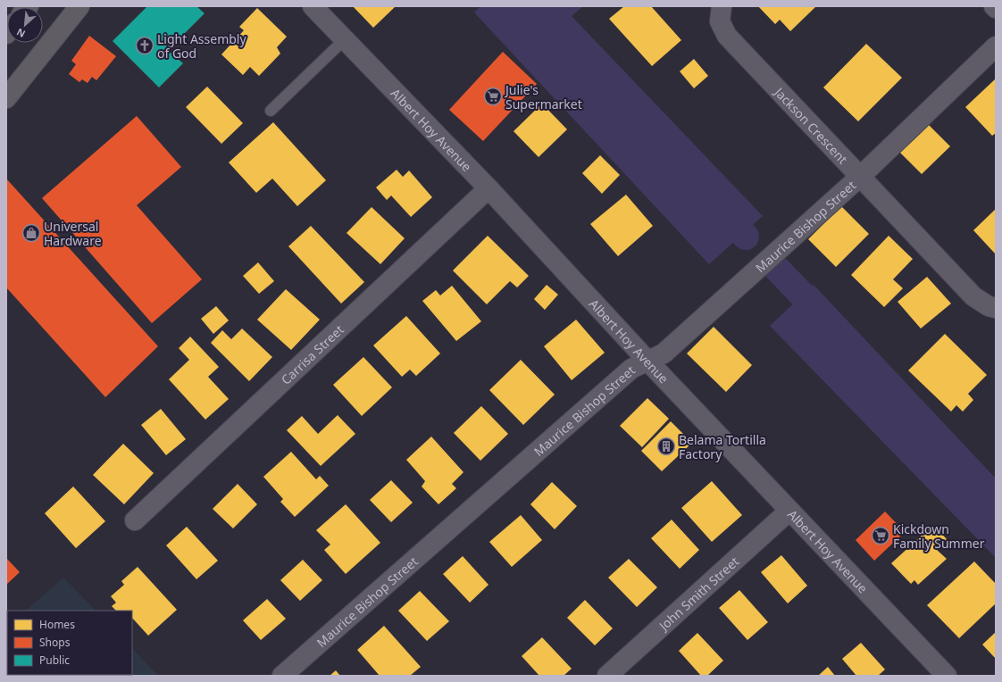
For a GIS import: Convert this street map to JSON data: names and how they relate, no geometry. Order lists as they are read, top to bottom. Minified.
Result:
{"streets":{"street":["Jackson Crescent","Albert Hoy Avenue","Maurice Bishop Street","Carrisa Street","John Smith Street"]},"crossings":[["Jackson Crescent","Maurice Bishop Street"],["Albert Hoy Avenue","Maurice Bishop Street"],["Albert Hoy Avenue","Carrisa Street"],["Albert Hoy Avenue","John Smith Street"]],"places":{"church":["Light Assembly of God"],"supermarket":["Julie's Supermarket","Kickdown Family Summer"],"shop":["Universal Hardware"],"building":["Belama Tortilla Factory"]},"legend":["Homes","Shops","Public"],"north":"bottom left"}
